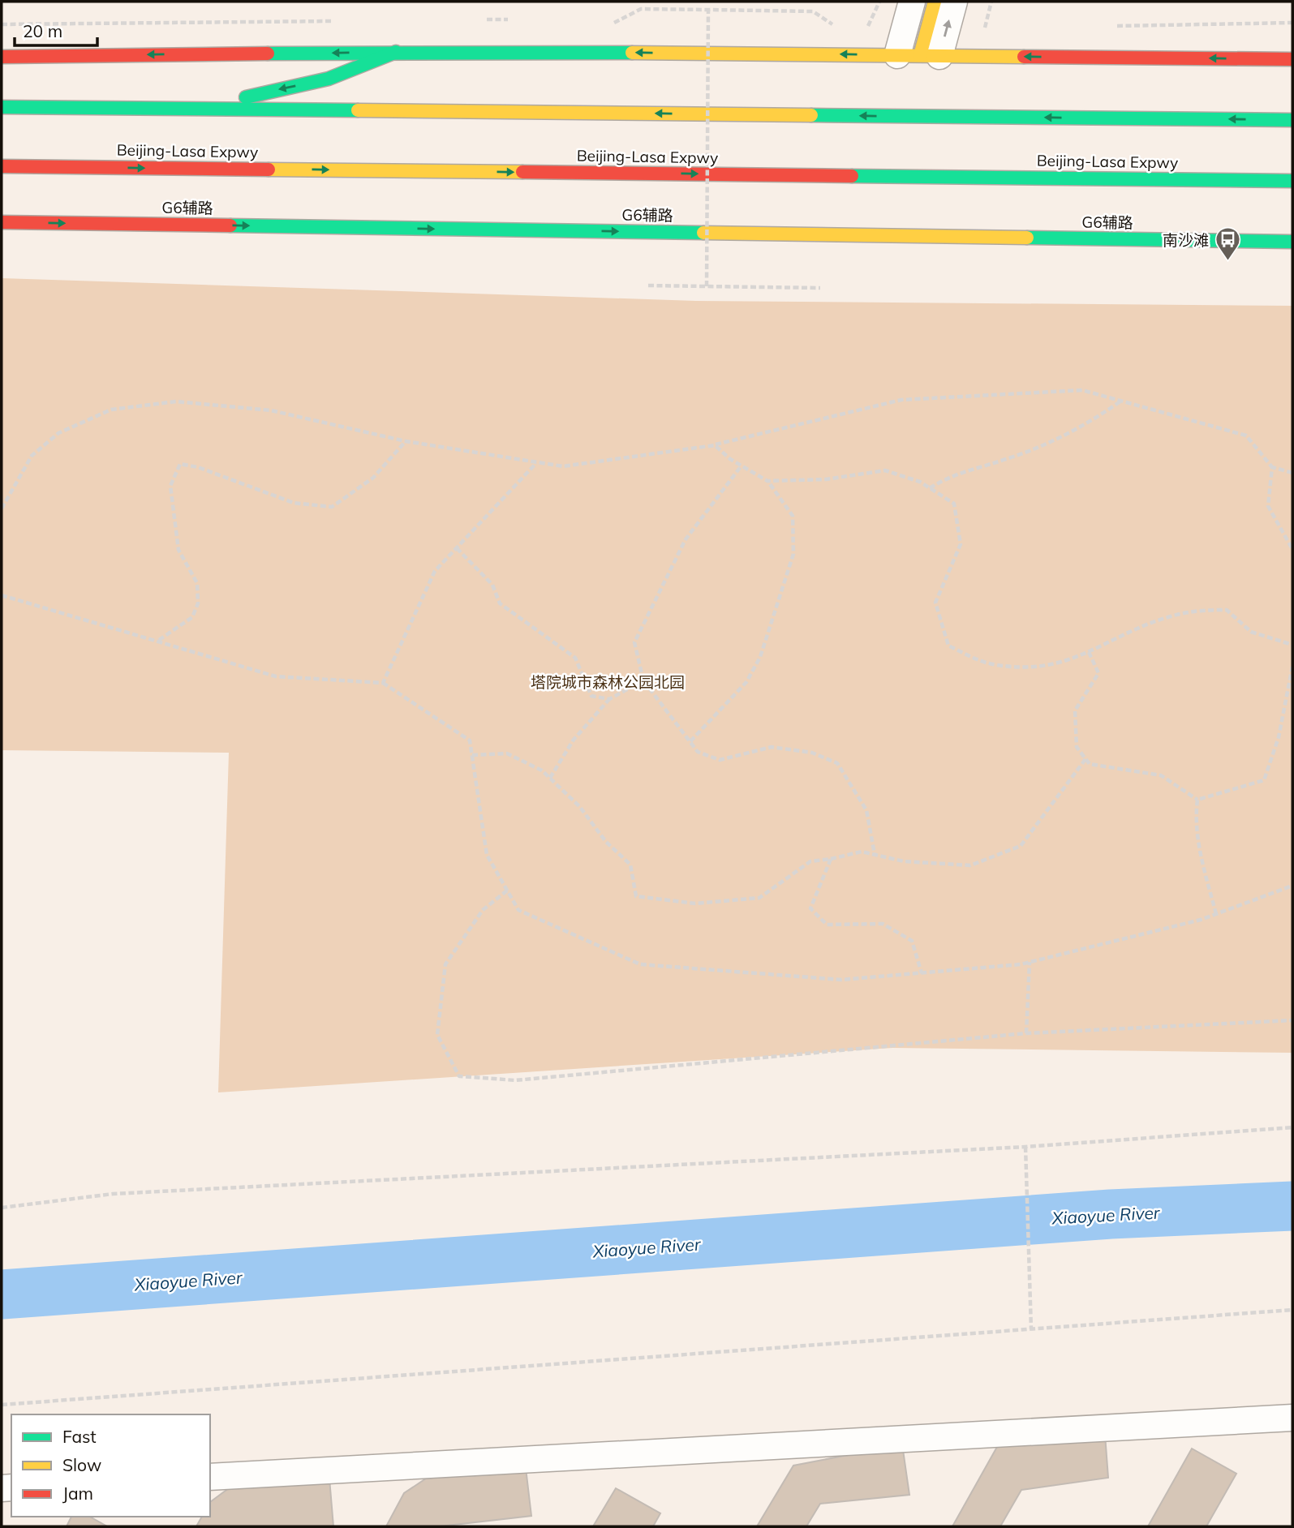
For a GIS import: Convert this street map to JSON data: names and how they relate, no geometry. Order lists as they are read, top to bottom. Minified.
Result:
{"streets":{"main road":["Beijing-Lasa Expwy","G6辅路"]},"one_way":["G6辅路"],"water":["Xiaoyue River"],"parks":["塔院城市森林公园北园"],"places":{"bus stop":["南沙滩"]},"legend":["Fast","Slow","Jam"],"scale_bar":"20 m"}
